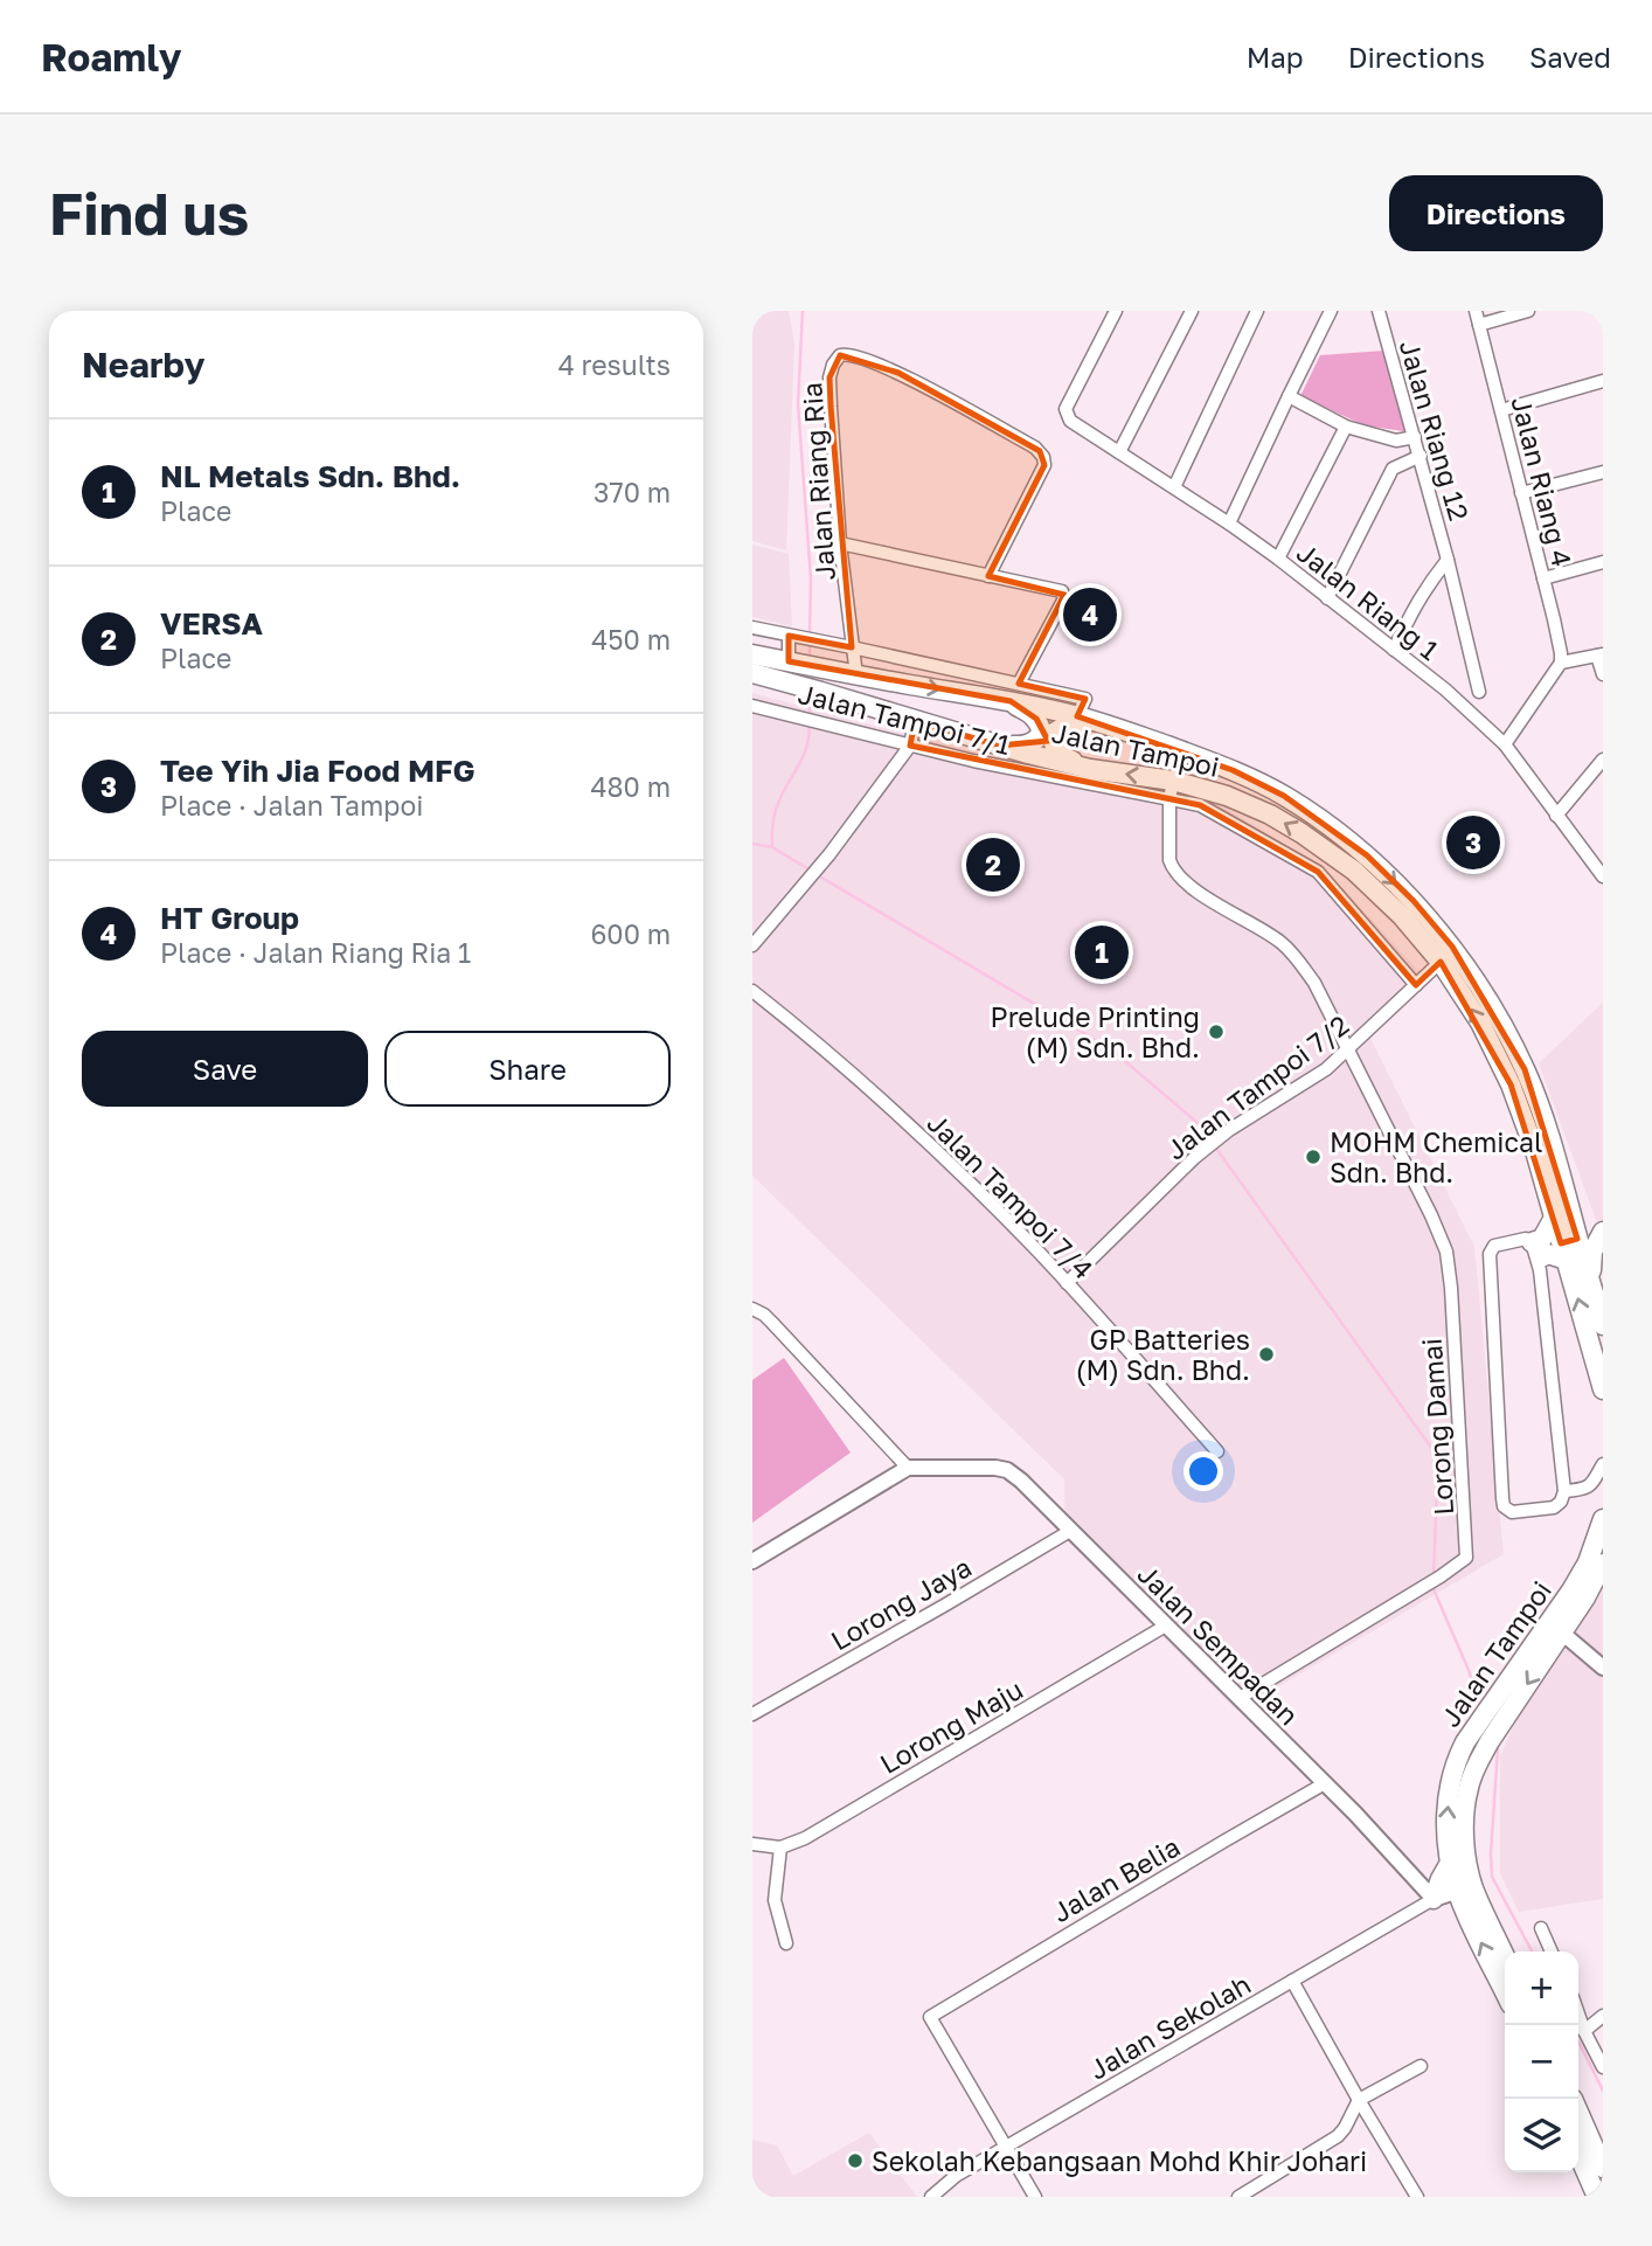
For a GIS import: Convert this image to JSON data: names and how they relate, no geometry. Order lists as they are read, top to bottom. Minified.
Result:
{"streets":{"main road":["Jalan Tampoi"],"street":["Jalan Riang 12","Jalan Riang Ria","Jalan Riang 4","Jalan Riang 1","Jalan Tampoi 7/1","Jalan Tampoi 7/2","Jalan Tampoi 7/4","Lorong Damai","Lorong Jaya","Jalan Sempadan","Lorong Maju","Jalan Belia","Jalan Sekolah"]},"crossings":[["Jalan Riang 12","Jalan Riang 1"],["Jalan Riang Ria","Jalan Tampoi"],["Jalan Tampoi 7/1","Jalan Tampoi"],["Jalan Tampoi 7/1","Jalan Tampoi 7/2"],["Jalan Tampoi","Jalan Tampoi 7/2"],["Jalan Tampoi 7/2","Jalan Tampoi 7/4"],["Jalan Tampoi 7/2","Lorong Damai"],["Lorong Damai","Jalan Sempadan"],["Lorong Jaya","Jalan Sempadan"],["Jalan Sempadan","Lorong Maju"],["Jalan Sempadan","Jalan Belia"],["Jalan Sempadan","Jalan Sekolah"],["Jalan Belia","Jalan Sekolah"]],"places":["Prelude Printing (M) Sdn. Bhd.","MOHM Chemical Sdn. Bhd.","GP Batteries (M) Sdn. Bhd.","Sekolah Kebangsaan Mohd Khir Johari"],"page":{"header":"Roamly","nav":["Map","Directions","Saved"],"buttons":["Directions",["Save","Share"]],"title":"Find us","heading":["Nearby","4 results"],"list":[{"mark":"1","name":"NL Metals Sdn. Bhd.","note":"Place","value":"370 m"},{"mark":"2","name":"VERSA","note":"Place","value":"450 m"},{"mark":"3","name":"Tee Yih Jia Food MFG","note":"Place · Jalan Tampoi","value":"480 m"},{"mark":"4","name":"HT Group","note":"Place · Jalan Riang Ria 1","value":"600 m"}],"pins":["4","3","2","1"],"map_buttons":["+","−"]}}
